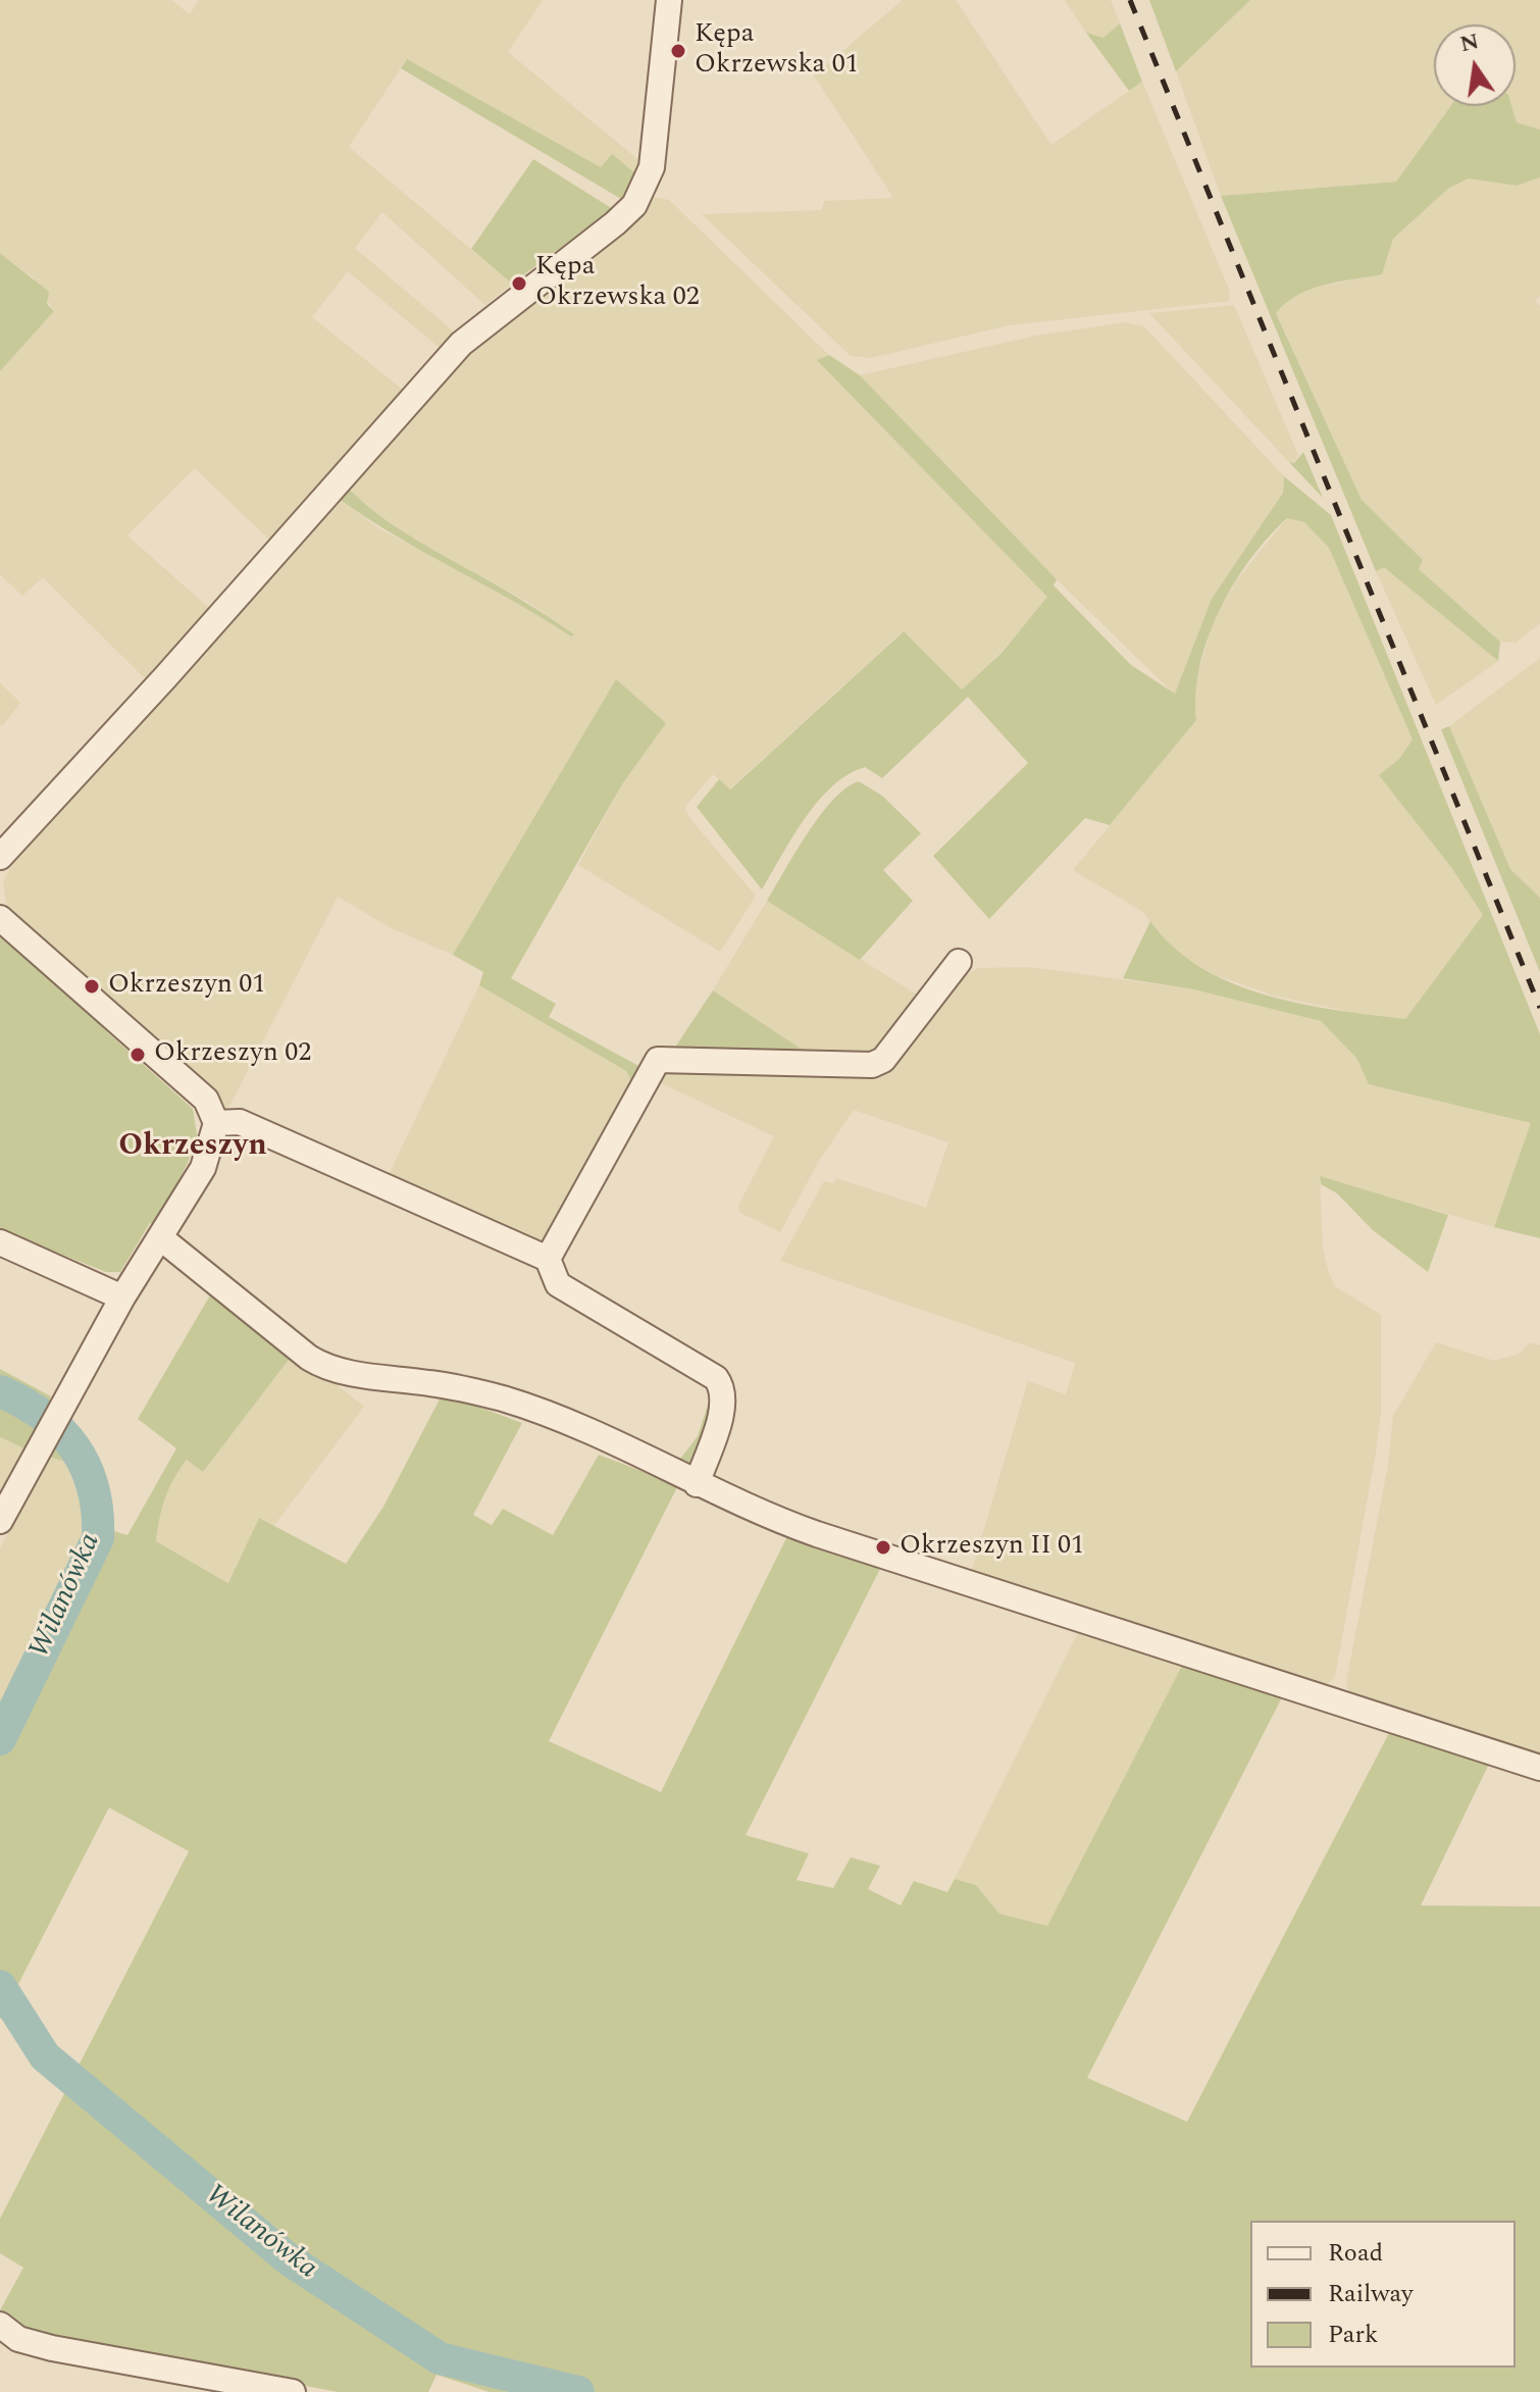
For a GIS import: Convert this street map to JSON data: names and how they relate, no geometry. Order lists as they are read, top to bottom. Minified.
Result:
{"districts":["Okrzeszyn"],"water":["Wilanówka"],"places":["Kępa Okrzewska 01","Kępa Okrzewska 02","Okrzeszyn 01","Okrzeszyn 02","Okrzeszyn II 01"],"legend":["Road","Railway","Park"],"north":"top"}
